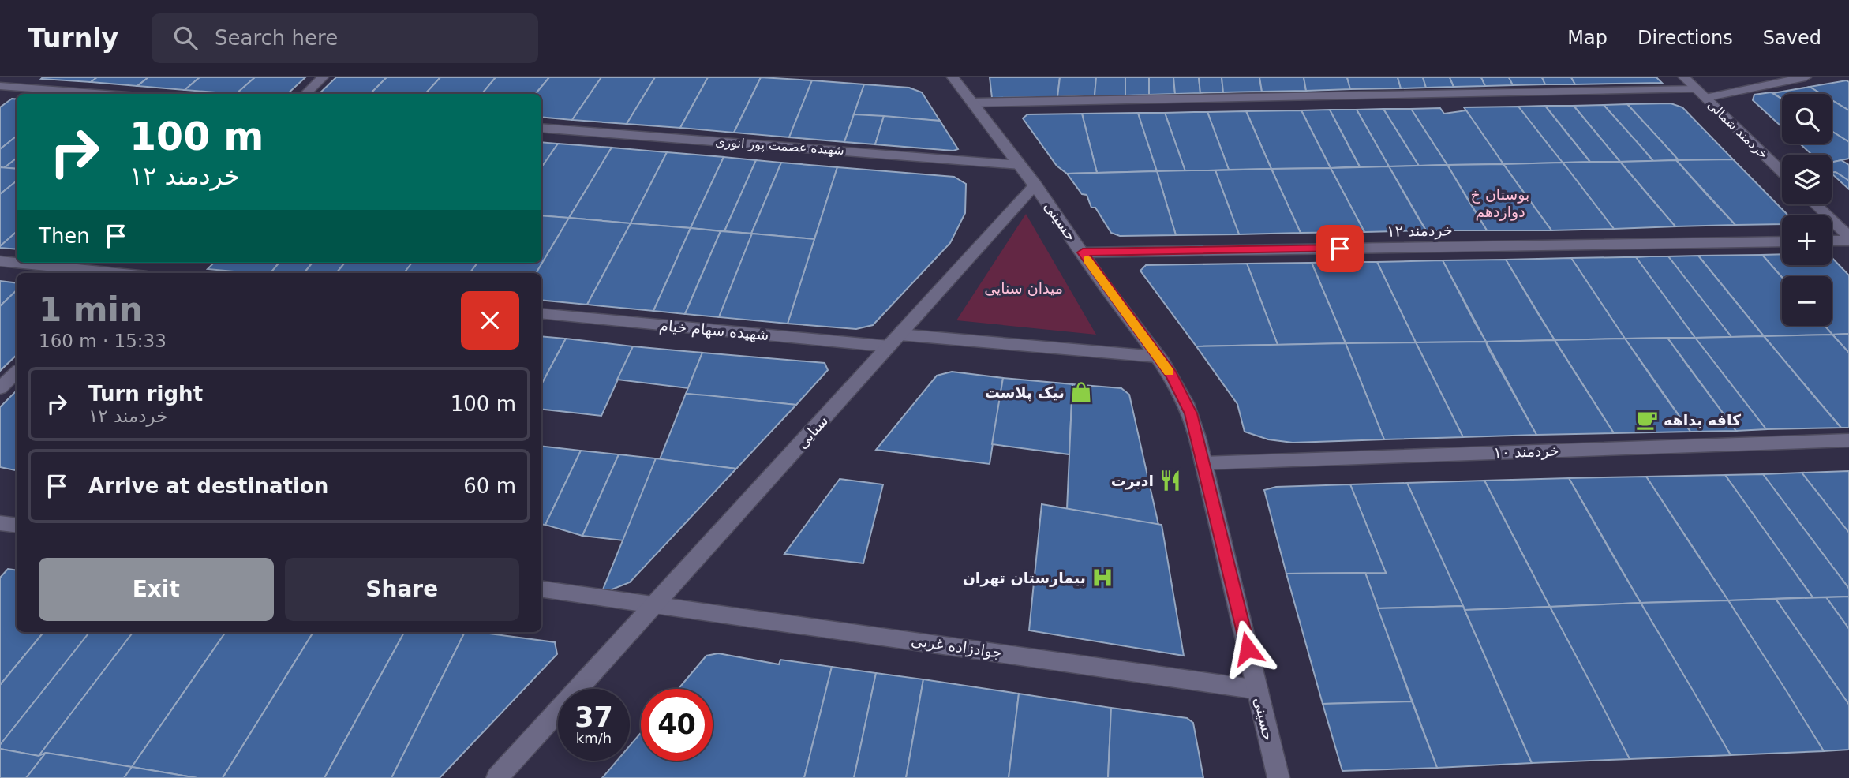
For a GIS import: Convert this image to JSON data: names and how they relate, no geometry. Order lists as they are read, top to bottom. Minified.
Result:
{"streets":{"street":["خردمند شمالی","شهیده عصمت پور انوری","حسینی","خردمند ۱۲","شهیده سهام خیام","سنایی","خردمند ۱۰","جوادزاده غربی"]},"crossings":[["حسینی","خردمند ۱۲"],["حسینی","سنایی"],["حسینی","خردمند ۱۰"],["حسینی","جوادزاده غربی"],["شهیده سهام خیام","سنایی"],["سنایی","جوادزاده غربی"]],"parks":["بوستان خ دوازدهم","میدان سنایی"],"places":{"shop":["نیک پلاست"],"cafe":["کافه بداهه"],"restaurant":["ادبرت"],"hospital":["بیمارستان تهران"]},"page":{"header":"Turnly","search":"Search here","nav":["Map","Directions","Saved"],"map_buttons":["+","−"],"turn":["100 m","خردمند ۱۲"],"then":"Then","heading":["1 min","160 m · 15:33"],"list":[{"name":"Turn right","note":"خردمند ۱۲","value":"100 m"},{"name":"Arrive at destination","value":"60 m"}],"buttons":["Exit","Share"],"speed":"37 km/h","limit":"40"}}
